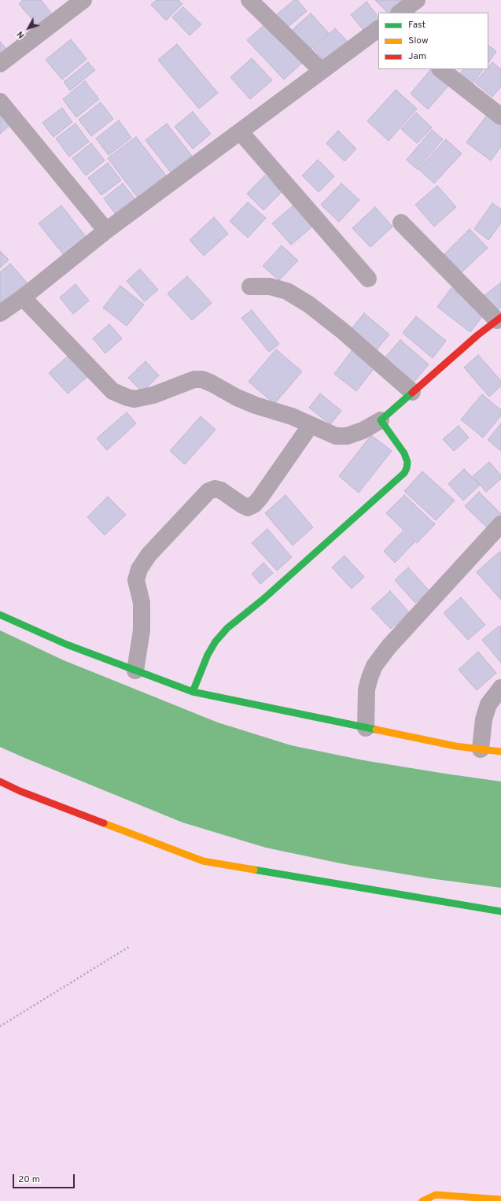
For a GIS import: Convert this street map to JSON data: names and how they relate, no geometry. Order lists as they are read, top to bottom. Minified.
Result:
{"legend":["Fast","Slow","Jam"],"scale_bar":"20 m","north":"bottom left"}
